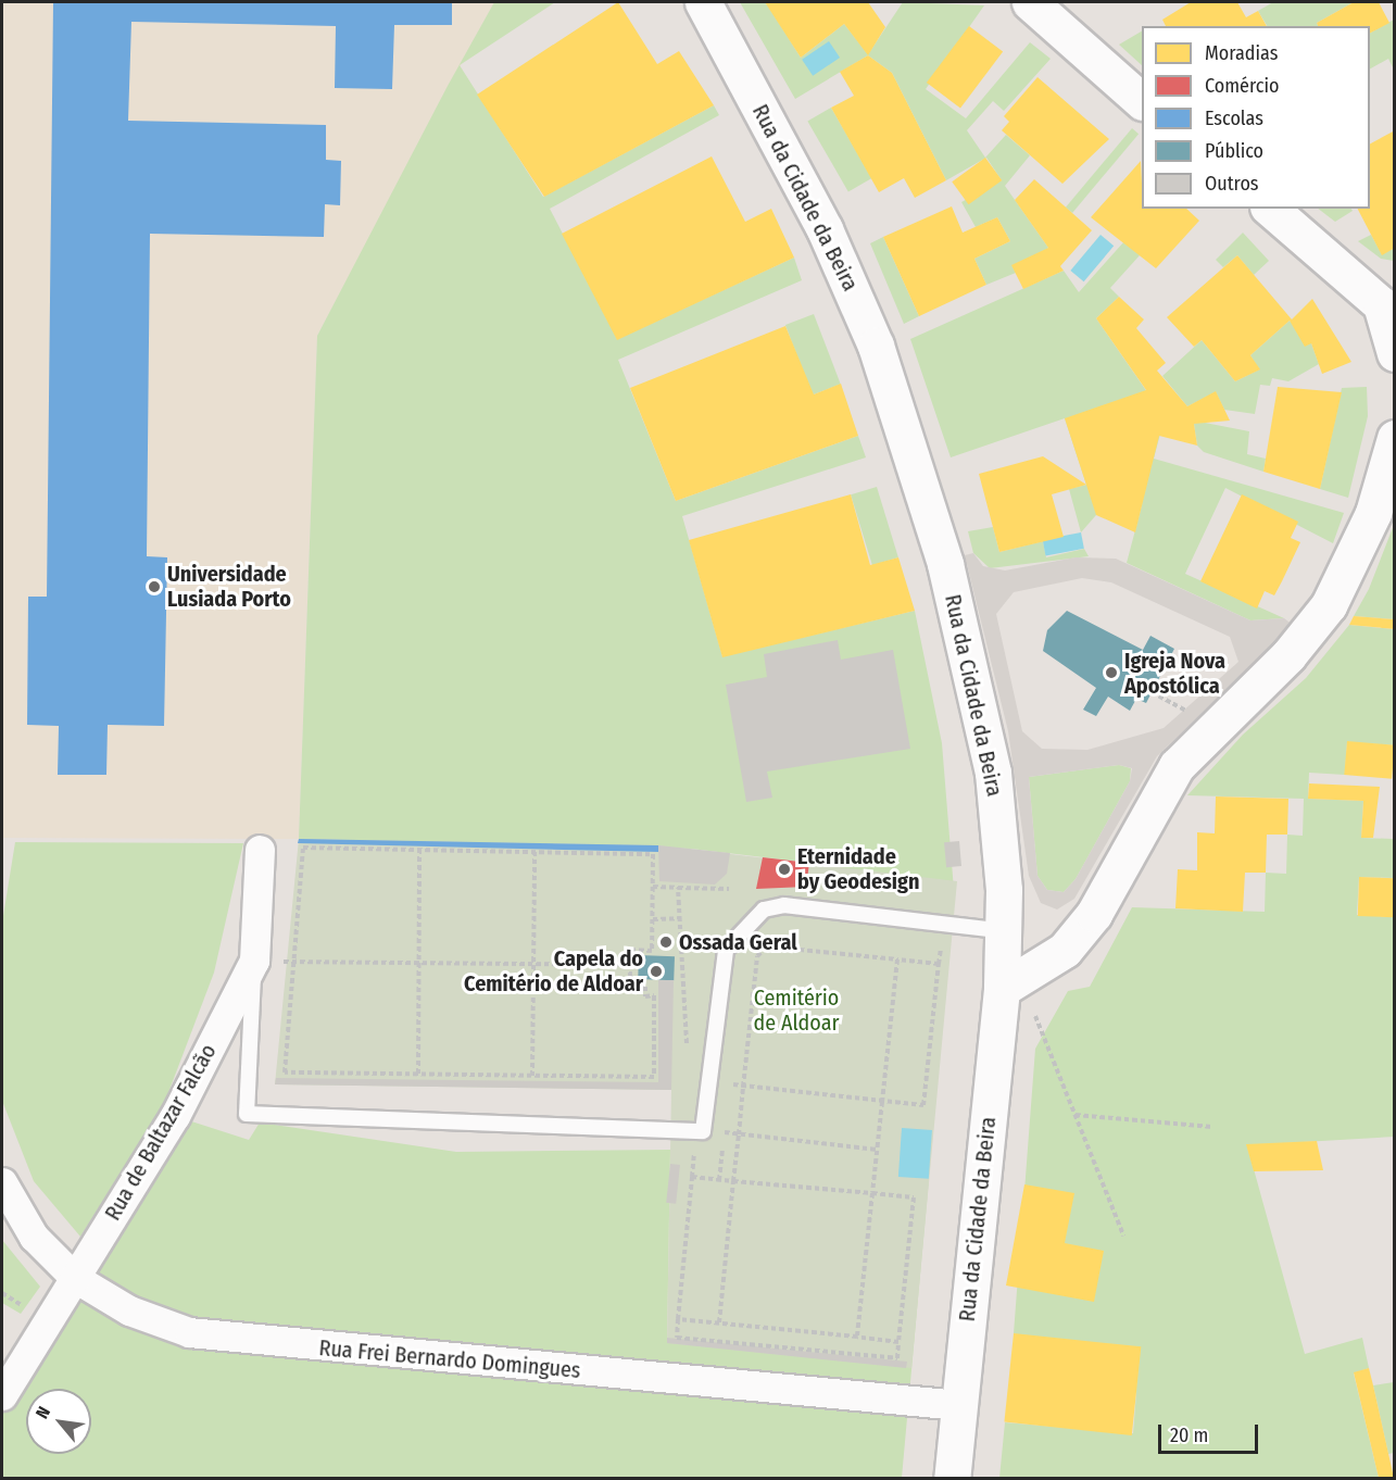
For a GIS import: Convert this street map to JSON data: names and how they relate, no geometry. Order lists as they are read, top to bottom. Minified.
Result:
{"streets":{"street":["Rua da Cidade da Beira","Rua de Baltazar Falcão","Rua Frei Bernardo Domingues"]},"crossings":[["Rua da Cidade da Beira","Rua Frei Bernardo Domingues"],["Rua de Baltazar Falcão","Rua Frei Bernardo Domingues"]],"parks":["Cemitério de Aldoar"],"places":["Universidade Lusiada Porto","Igreja Nova Apostólica","Eternidade by Geodesign","Ossada Geral","Capela do Cemitério de Aldoar"],"legend":["Moradias","Comércio","Escolas","Público","Outros"],"scale_bar":"20 m","north":"top left"}
